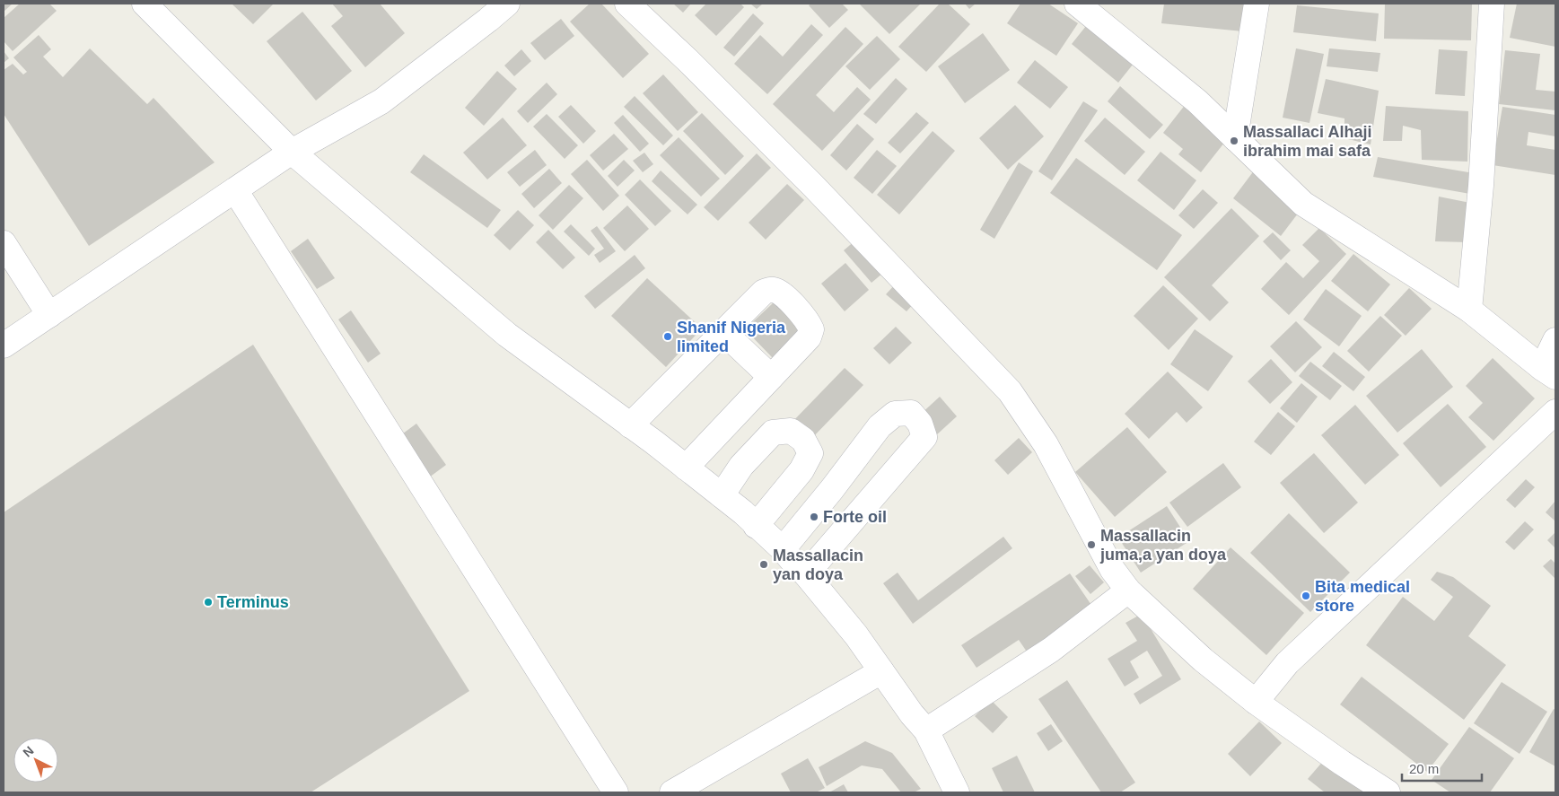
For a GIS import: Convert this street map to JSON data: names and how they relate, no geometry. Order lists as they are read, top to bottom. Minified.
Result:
{"places":["Massallaci Alhaji ibrahim mai safa","Shanif Nigeria limited","Forte oil","Massallacin juma,a yan doya","Massallacin yan doya","Bita medical store","Terminus"],"scale_bar":"20 m","north":"top left"}
